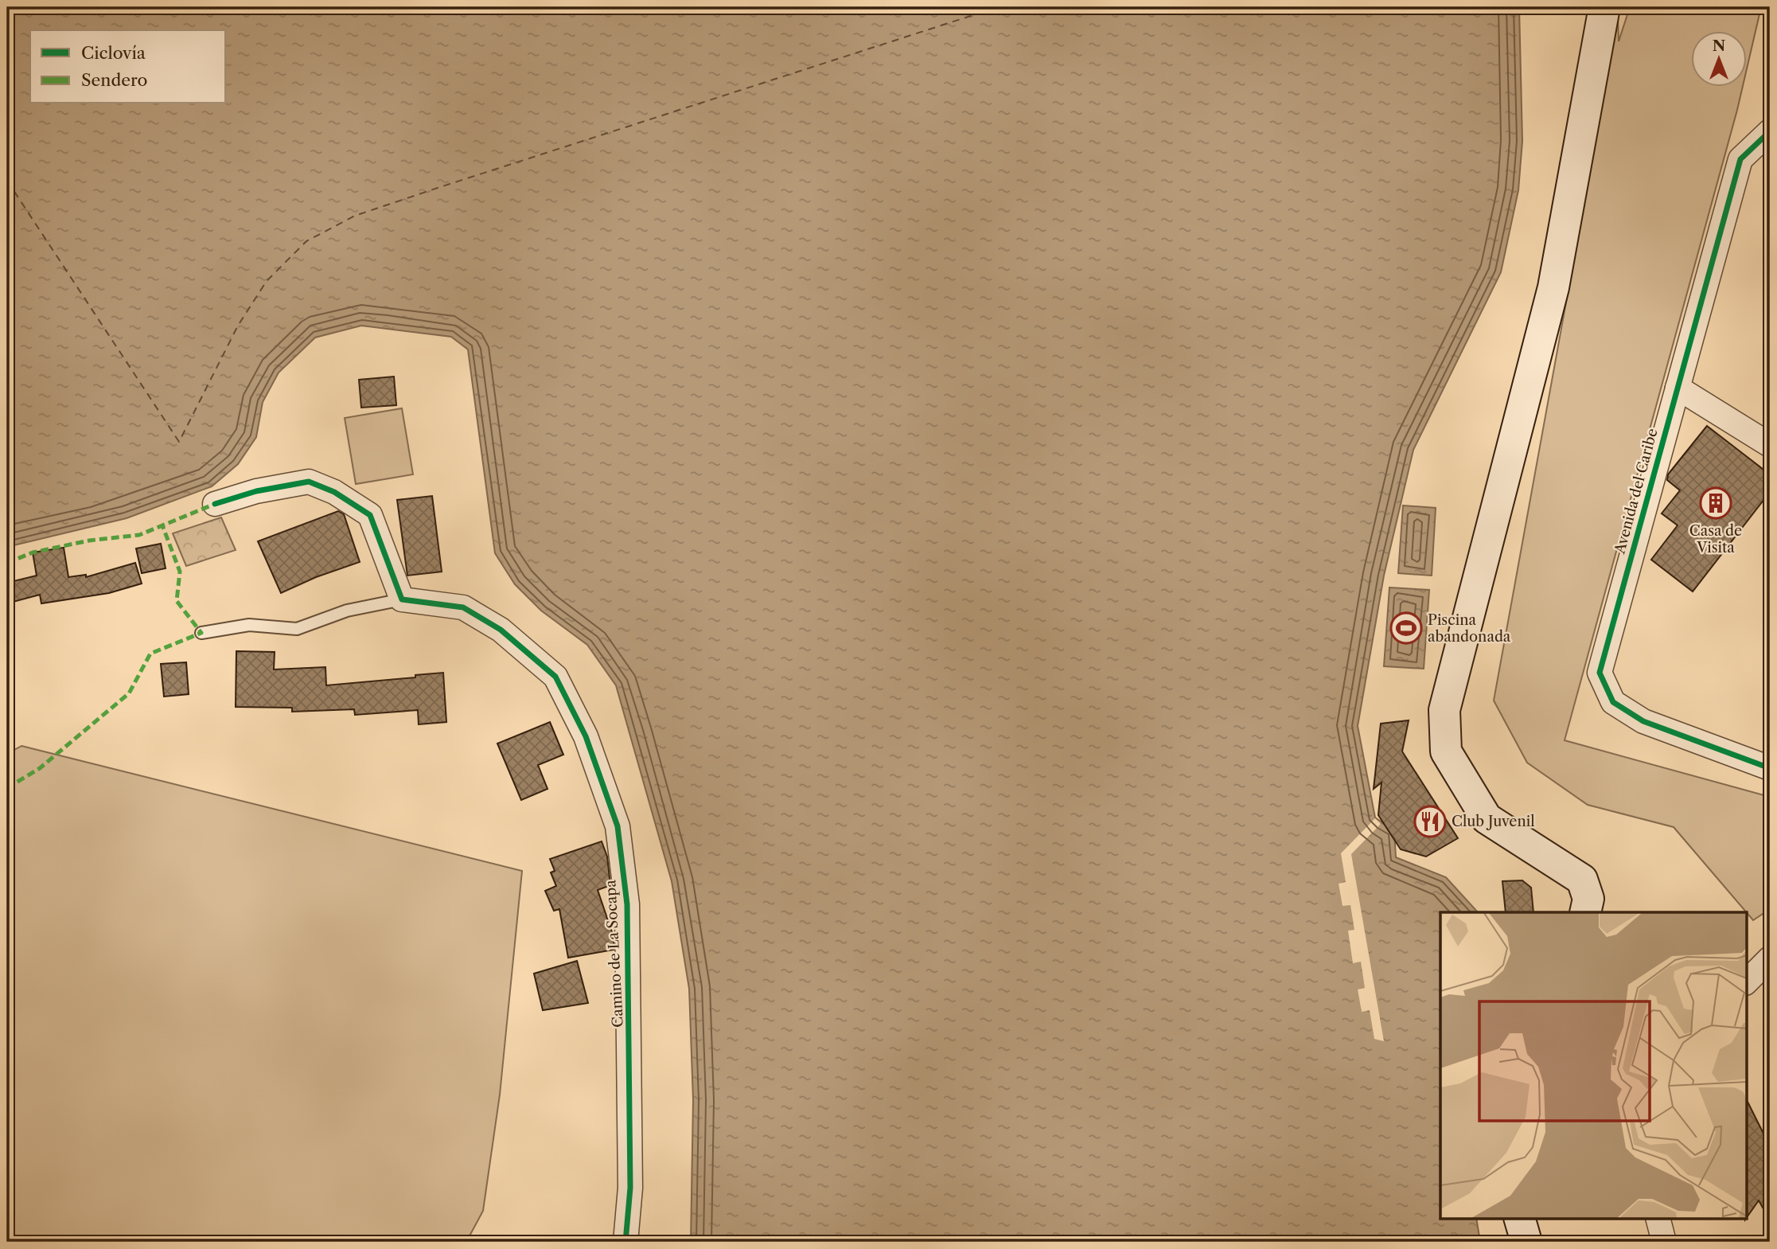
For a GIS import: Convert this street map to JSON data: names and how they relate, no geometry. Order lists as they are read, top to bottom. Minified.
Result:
{"streets":{"street":["Avenida del Caribe","Camino de La Socapa"]},"places":{"building":["Casa de Visita"],"sports":["Piscina abandonada"],"restaurant":["Club Juvenil"]},"legend":["Ciclovía","Sendero"],"north":"top"}
